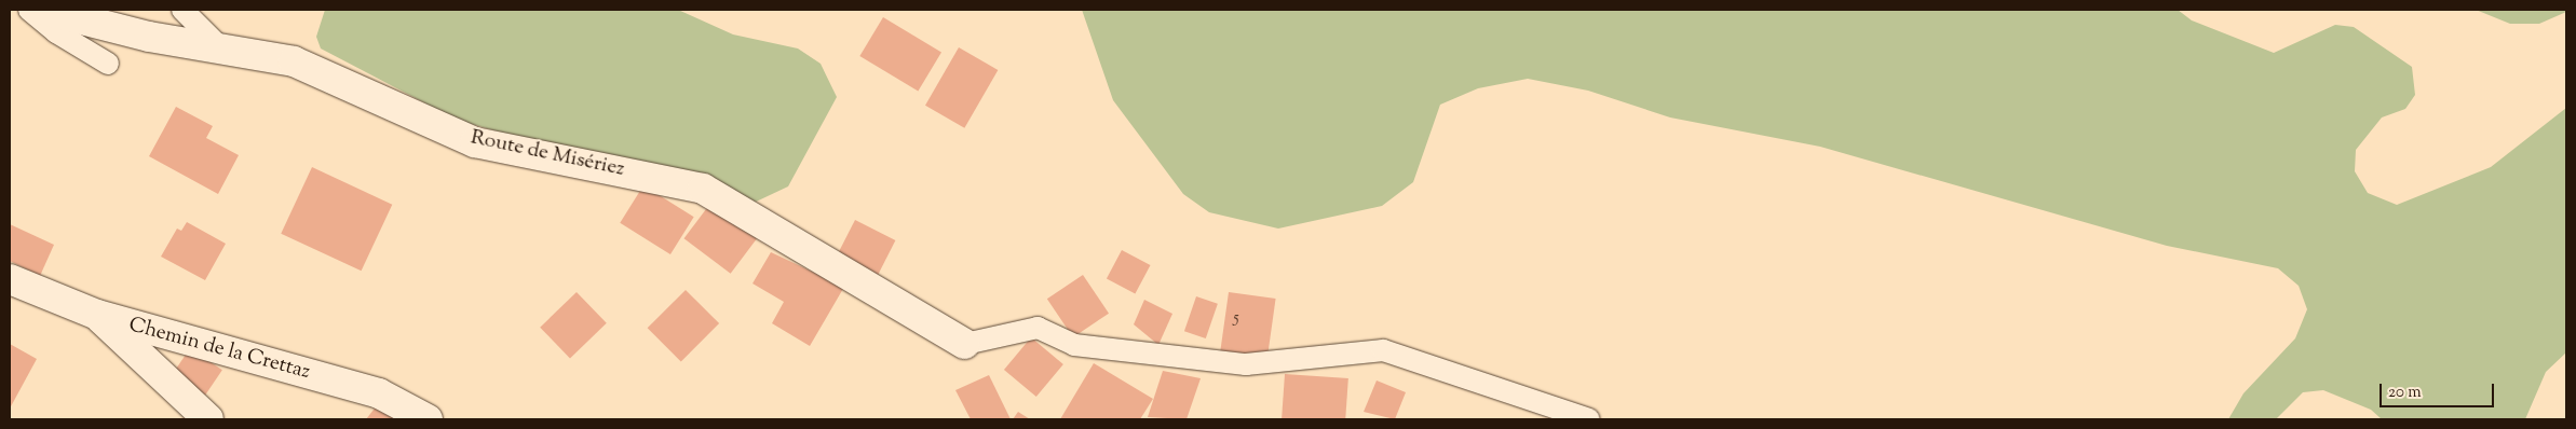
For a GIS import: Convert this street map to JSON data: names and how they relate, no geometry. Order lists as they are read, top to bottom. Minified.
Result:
{"streets":{"street":["Route de Misériez","Chemin de la Crettaz"]},"house_numbers":["5"],"scale_bar":"20 m"}
